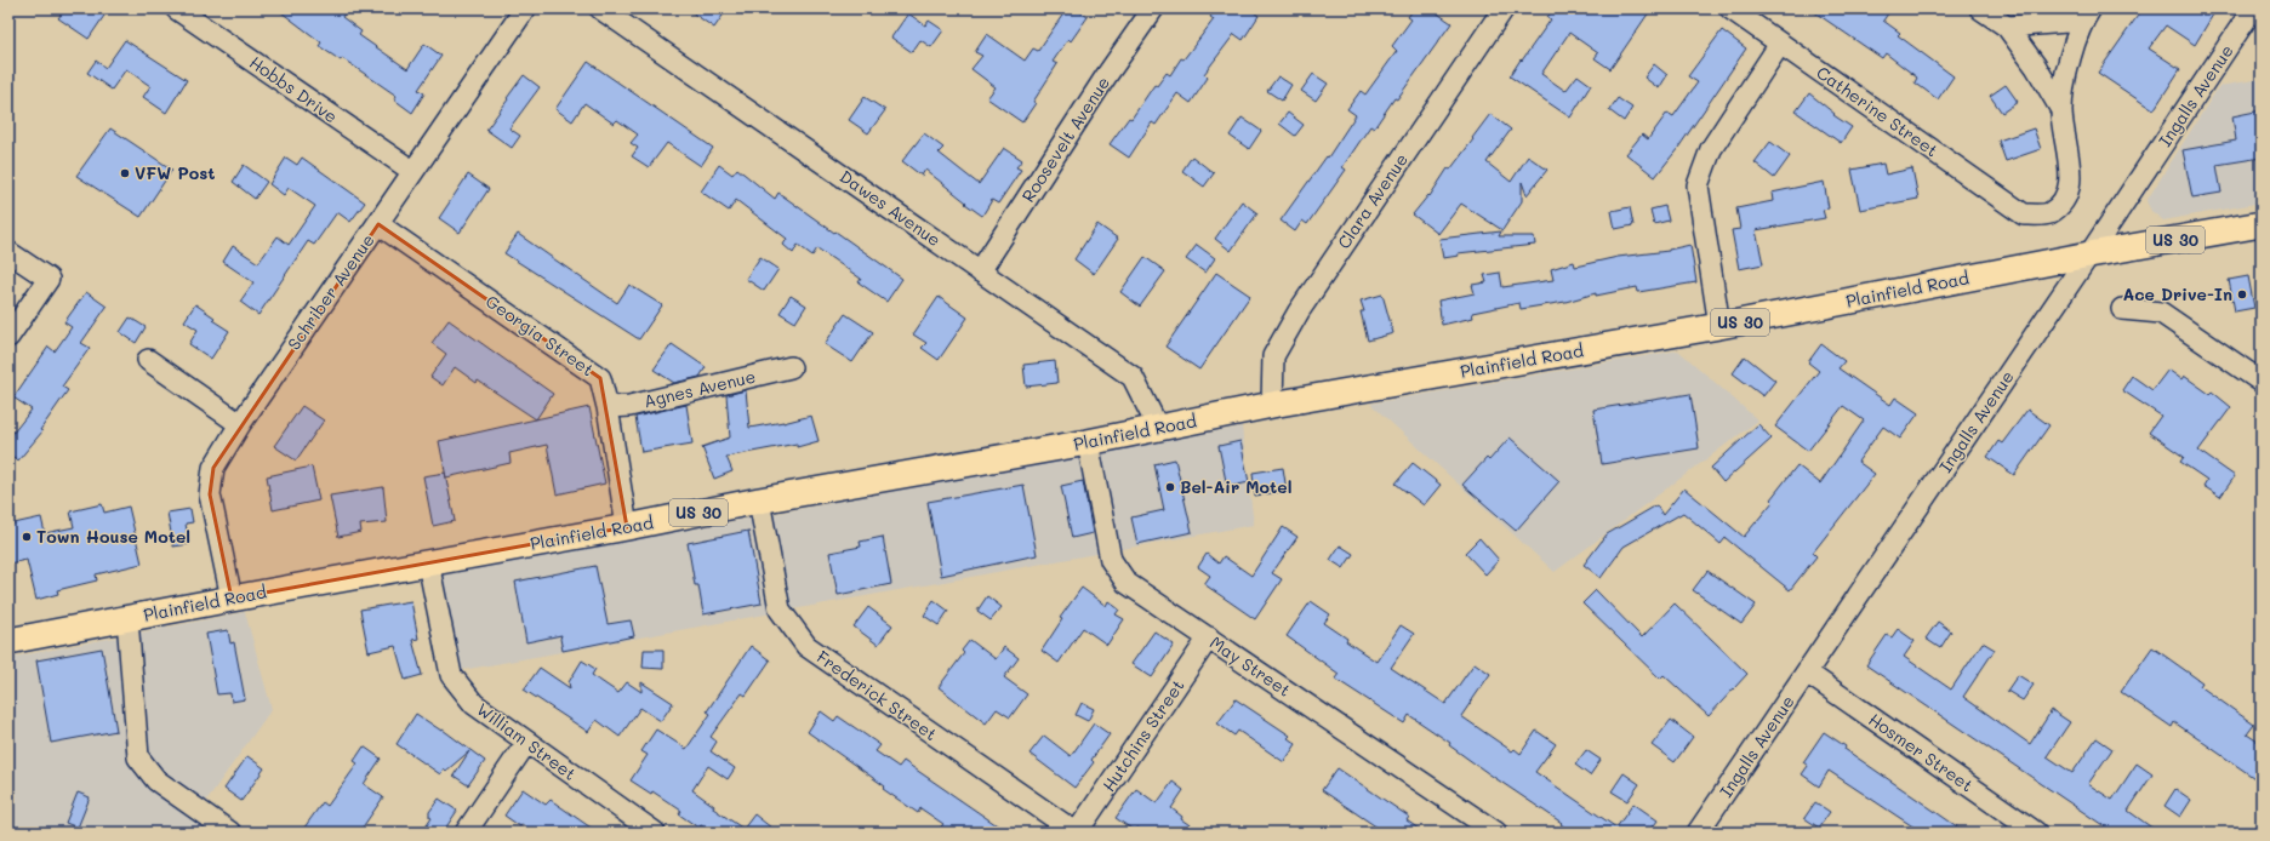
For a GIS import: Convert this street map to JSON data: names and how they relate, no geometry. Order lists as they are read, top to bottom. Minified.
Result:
{"streets":{"main road":["US 30","Plainfield Road"],"street":["Hobbs Drive","Ingalls Avenue","Catherine Street","Roosevelt Avenue","Clara Avenue","Dawes Avenue","Schriber Avenue","Georgia Street","Agnes Avenue","May Street","Frederick Street","Hutchins Street","William Street","Hosmer Street"]},"crossings":[["Hobbs Drive","Schriber Avenue"],["Ingalls Avenue","Plainfield Road"],["Ingalls Avenue","Hosmer Street"],["Roosevelt Avenue","Dawes Avenue"],["Clara Avenue","Plainfield Road"],["Dawes Avenue","Plainfield Road"],["Plainfield Road","Schriber Avenue"],["Plainfield Road","Georgia Street"],["Plainfield Road","May Street"],["Plainfield Road","Frederick Street"],["Plainfield Road","William Street"],["Schriber Avenue","Georgia Street"],["Georgia Street","Agnes Avenue"],["May Street","Hutchins Street"],["Frederick Street","Hutchins Street"]],"places":["VFW Post","Ace Drive-In","Bel-Air Motel","Town House Motel"]}
